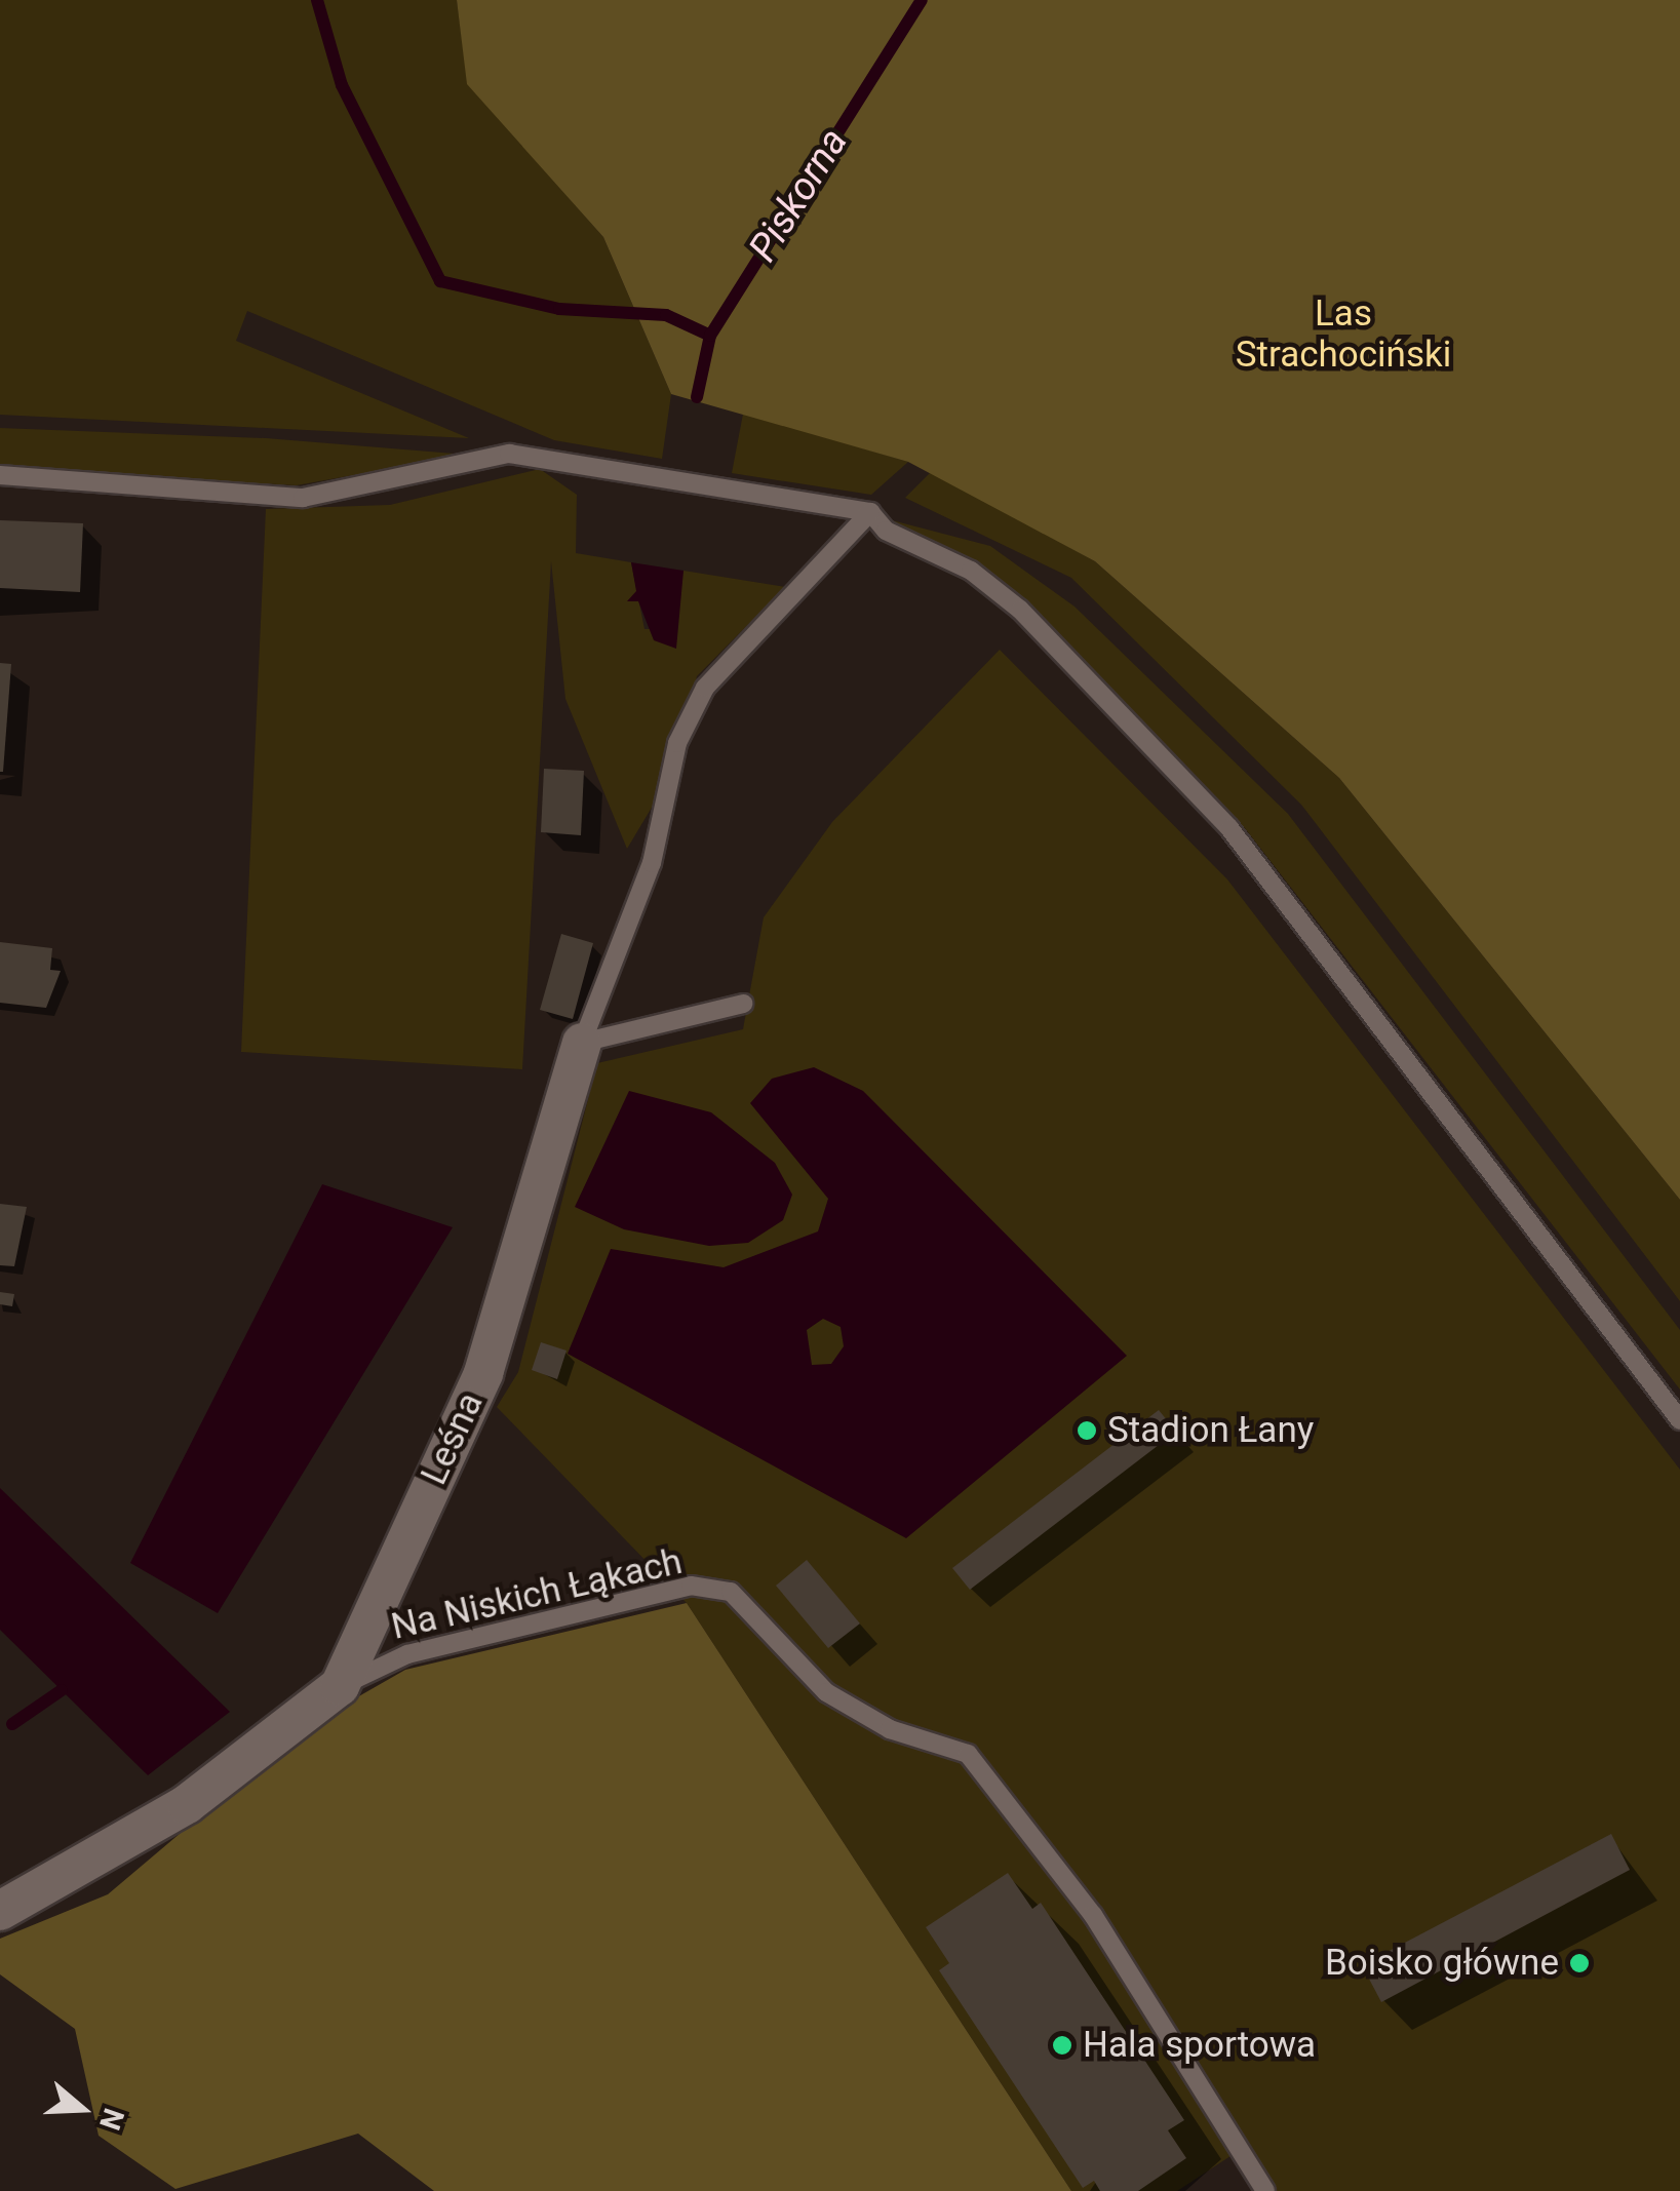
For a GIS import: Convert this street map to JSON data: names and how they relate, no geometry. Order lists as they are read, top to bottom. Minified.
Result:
{"streets":{"street":["Leśna"],"lane":["Na Niskich Łąkach"]},"crossings":[["Leśna","Na Niskich Łąkach"]],"water":["Piskorna"],"parks":["Las Strachociński"],"places":["Stadion Łany","Boisko główne","Hala sportowa"],"north":"right"}
